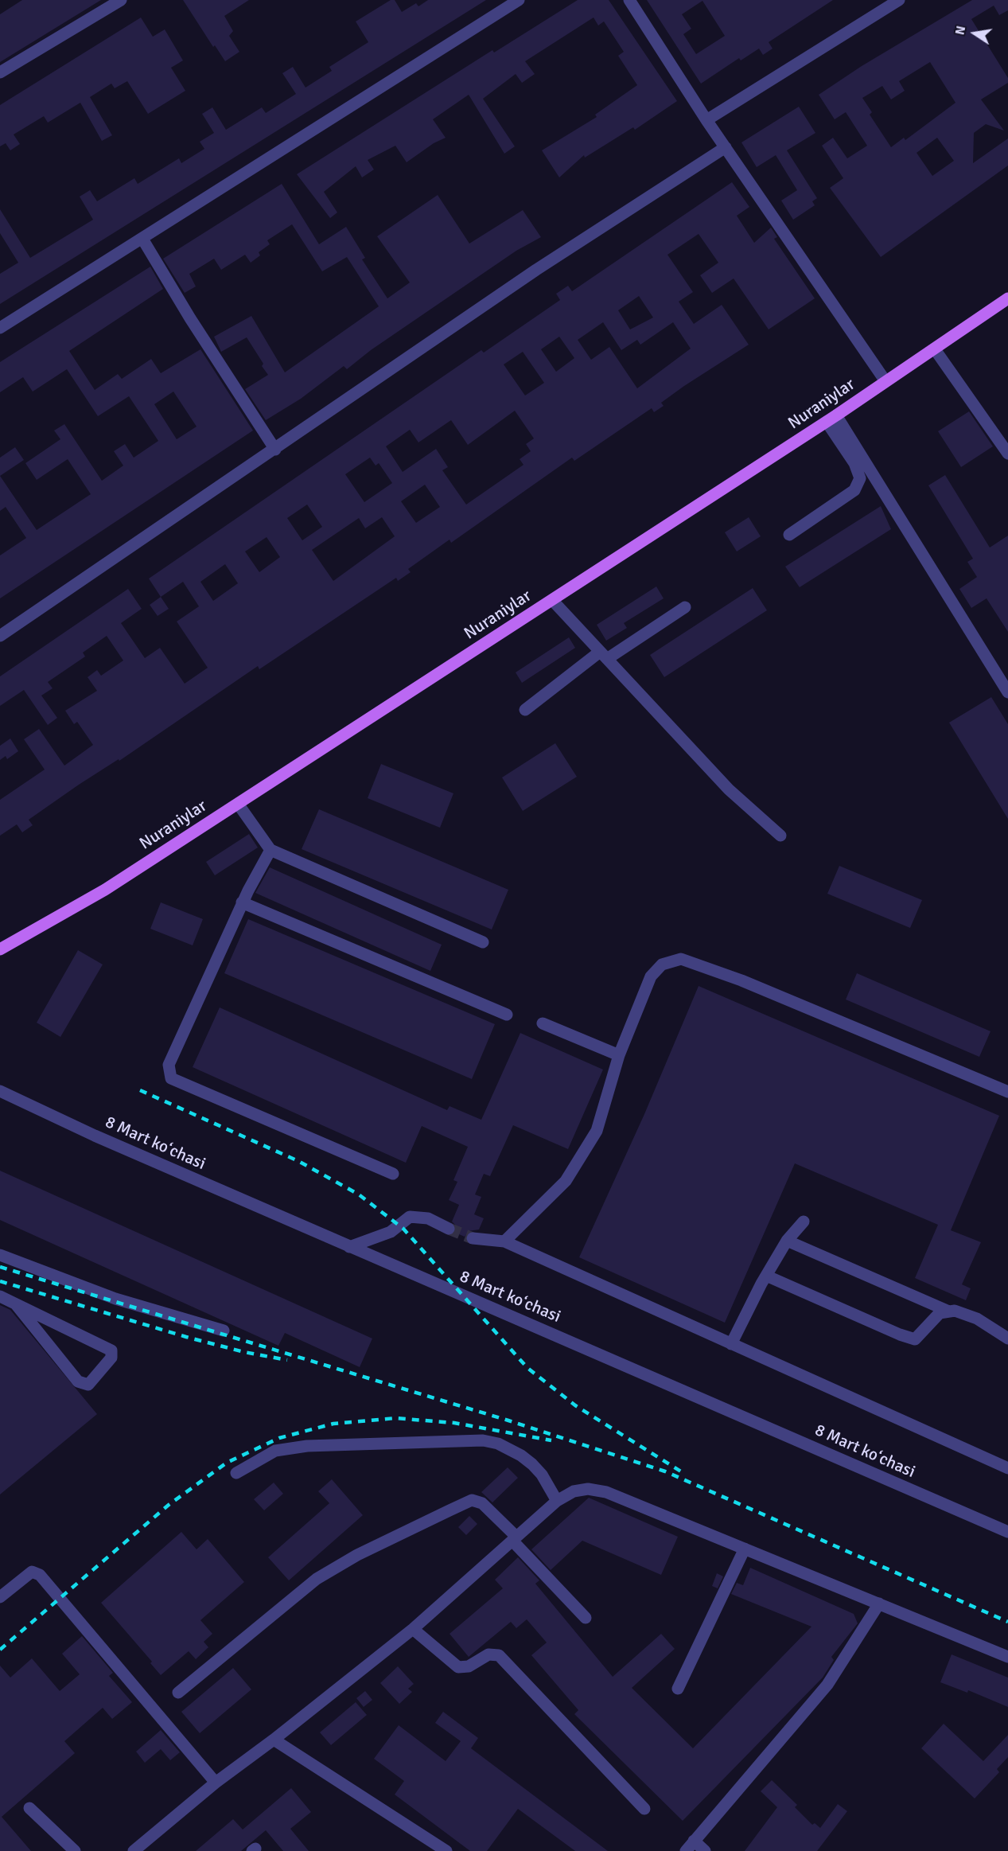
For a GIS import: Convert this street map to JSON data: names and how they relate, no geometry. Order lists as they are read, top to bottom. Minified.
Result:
{"streets":{"main road":["Nuraniylar"],"street":["8 Mart koʻchasi"]},"north":"left"}
